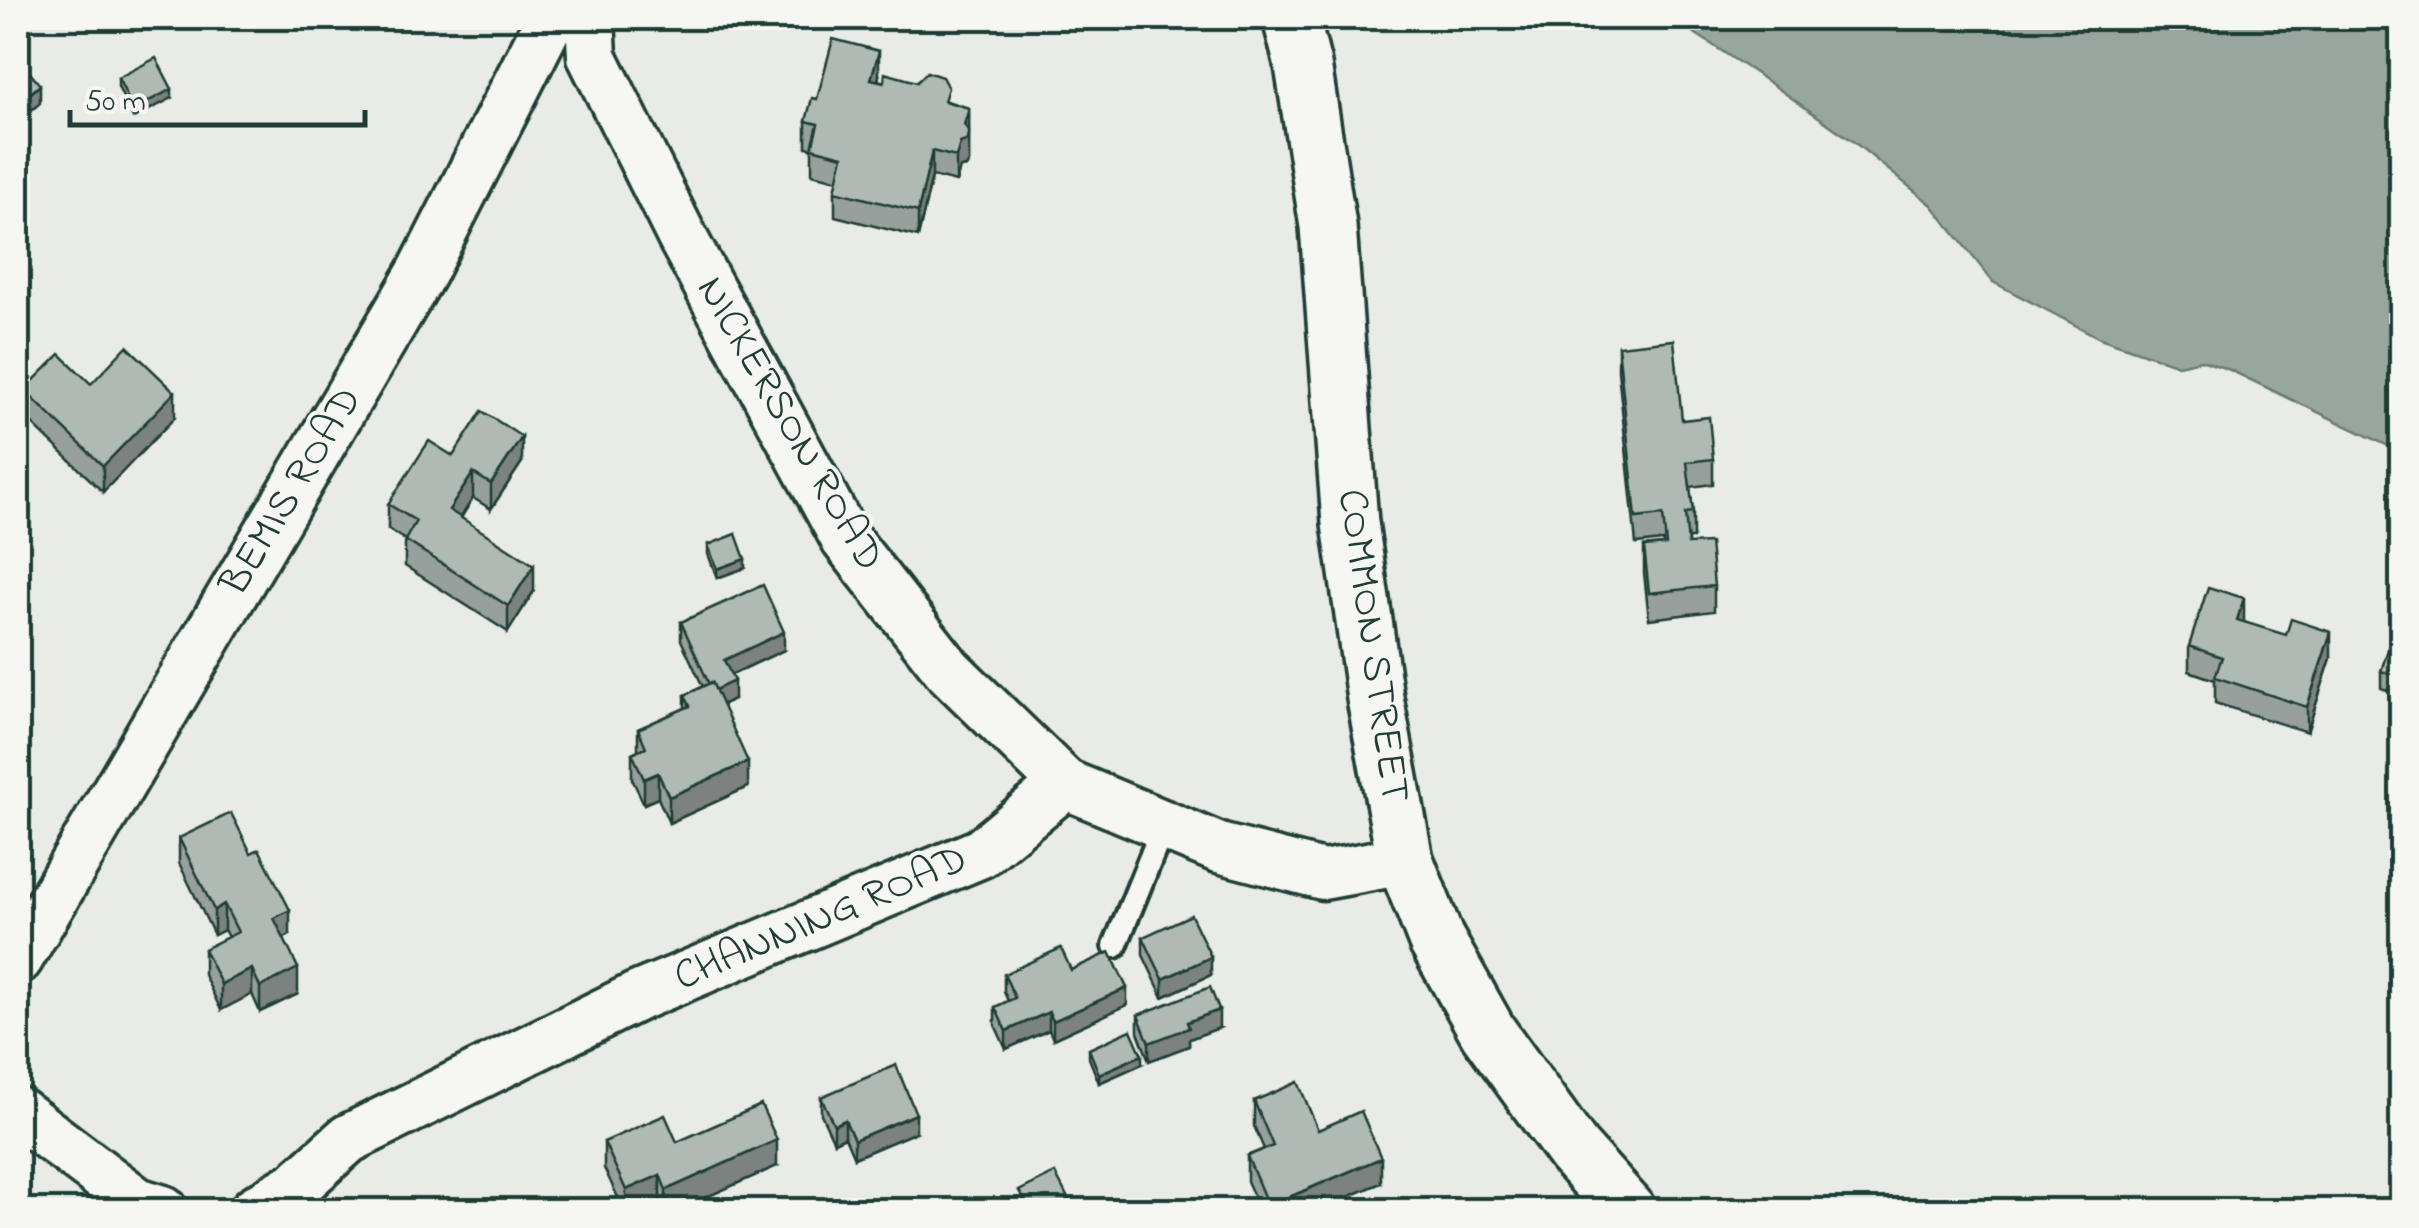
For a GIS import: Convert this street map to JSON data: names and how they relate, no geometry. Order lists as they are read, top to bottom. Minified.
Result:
{"streets":{"main road":["COMMON STREET"],"street":["NICKERSON ROAD","BEMIS ROAD","CHANNING ROAD"]},"crossings":[["NICKERSON ROAD","CHANNING ROAD"]],"scale_bar":"50 m"}
